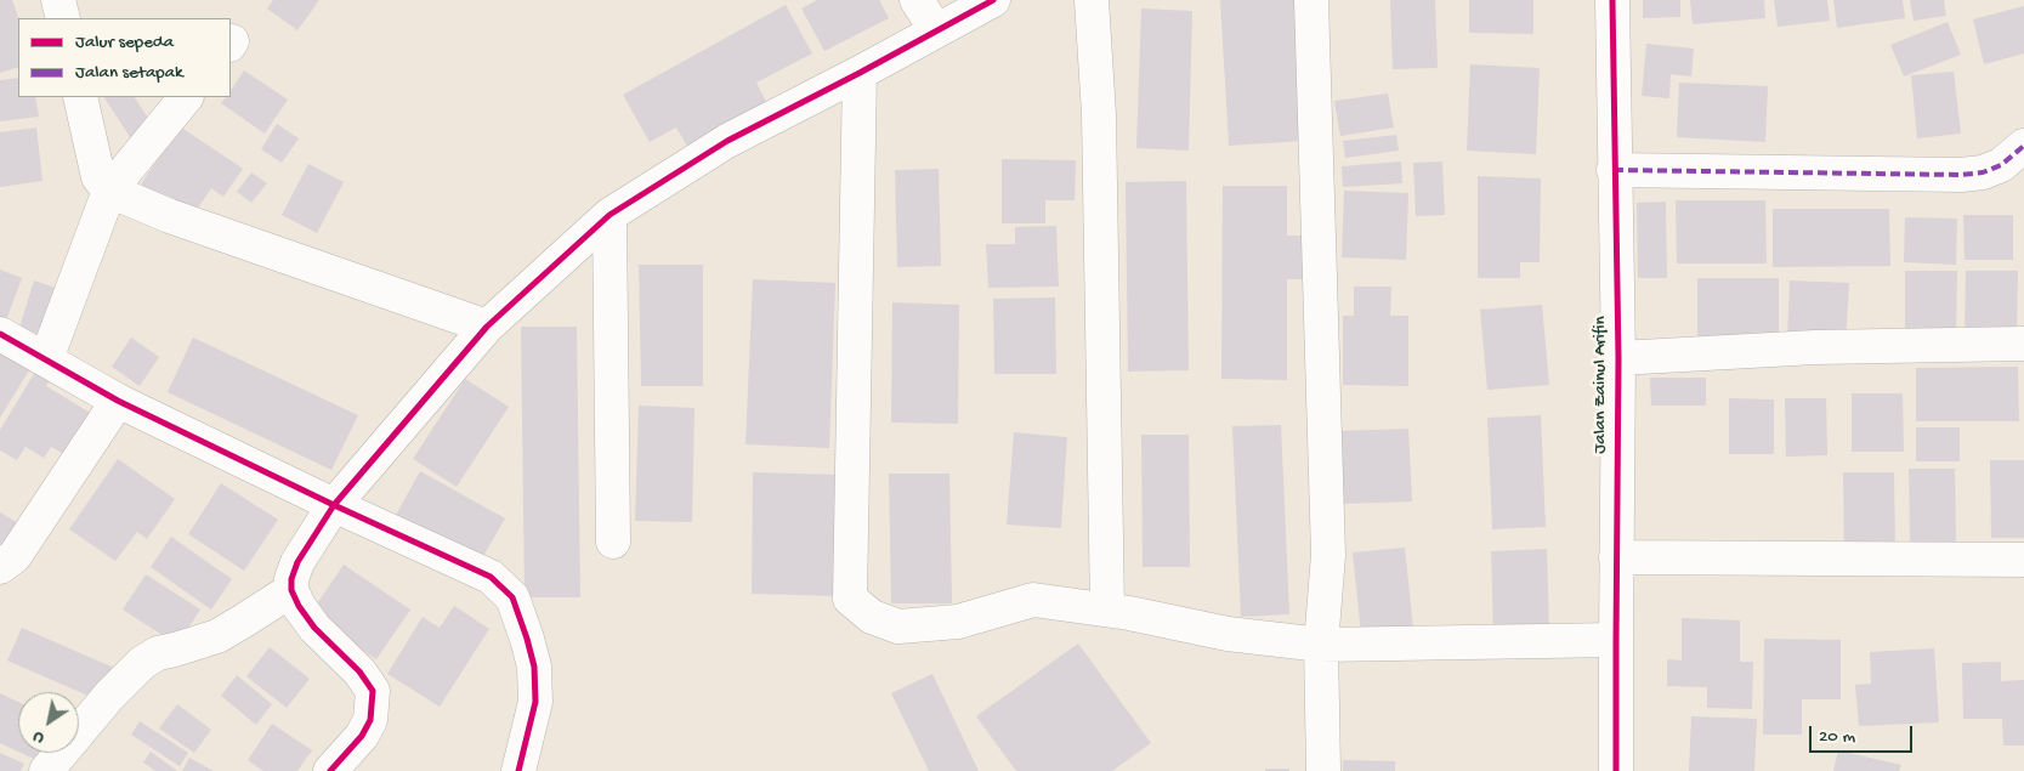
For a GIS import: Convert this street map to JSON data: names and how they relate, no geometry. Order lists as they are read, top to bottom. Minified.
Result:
{"streets":{"street":["Jalan Zainul Arifin"]},"legend":["Jalur sepeda","Jalan setapak"],"scale_bar":"20 m","north":"bottom left"}
